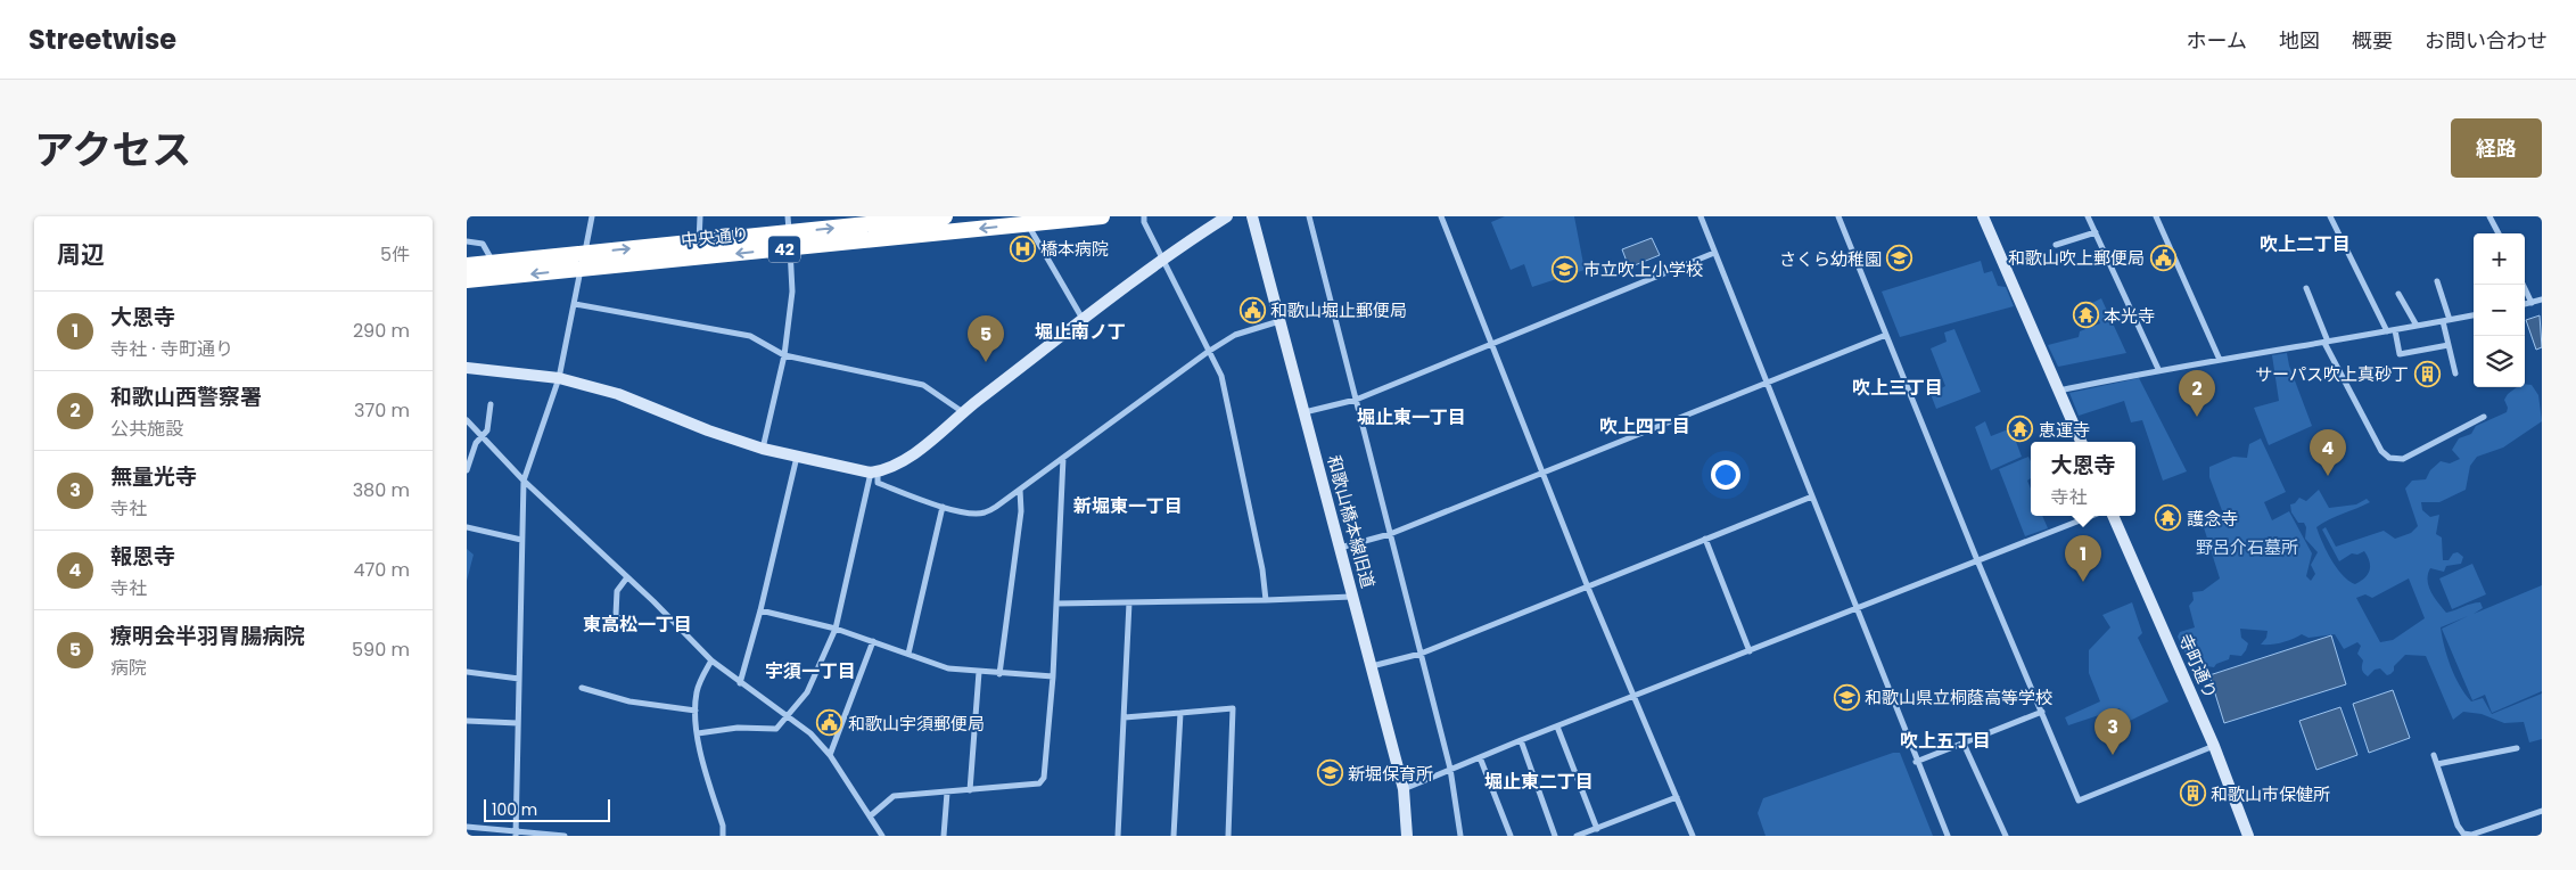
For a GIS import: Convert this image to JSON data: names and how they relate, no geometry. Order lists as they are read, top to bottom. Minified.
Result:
{"streets":{"highway":["中央通り","42"],"street":["和歌山橋本線旧道","寺町通り"]},"districts":["吹上二丁目","堀止南ノ丁","吹上三丁目","堀止東一丁目","吹上四丁目","新堀東一丁目","東高松一丁目","宇須一丁目","吹上五丁目","堀止東二丁目"],"parks":["野呂介石墓所"],"places":{"hospital":["橋本病院"],"public building":["和歌山吹上郵便局","和歌山堀止郵便局","和歌山宇須郵便局"],"school or university":["さくら幼稚園","市立吹上小学校","和歌山県立桐蔭高等学校","新堀保育所"],"temple":["本光寺","恵運寺","護念寺"],"building":["サーパス吹上真砂丁","和歌山市保健所"]},"scale_bar":"100 m","page":{"header":"Streetwise","nav":["ホーム","地図","概要","お問い合わせ"],"title":"アクセス","buttons":"経路","heading":["周辺","5件"],"map_buttons":["+","−"],"list":[{"mark":"1","name":"大恩寺","note":"寺社 · 寺町通り","value":"290 m"},{"mark":"2","name":"和歌山西警察署","note":"公共施設","value":"370 m"},{"mark":"3","name":"無量光寺","note":"寺社","value":"380 m"},{"mark":"4","name":"報恩寺","note":"寺社","value":"470 m"},{"mark":"5","name":"療明会半羽胃腸病院","note":"病院","value":"590 m"}],"pins":["5","2","4","1","3"],"popup":["大恩寺","寺社"],"scale":"100 m"}}
